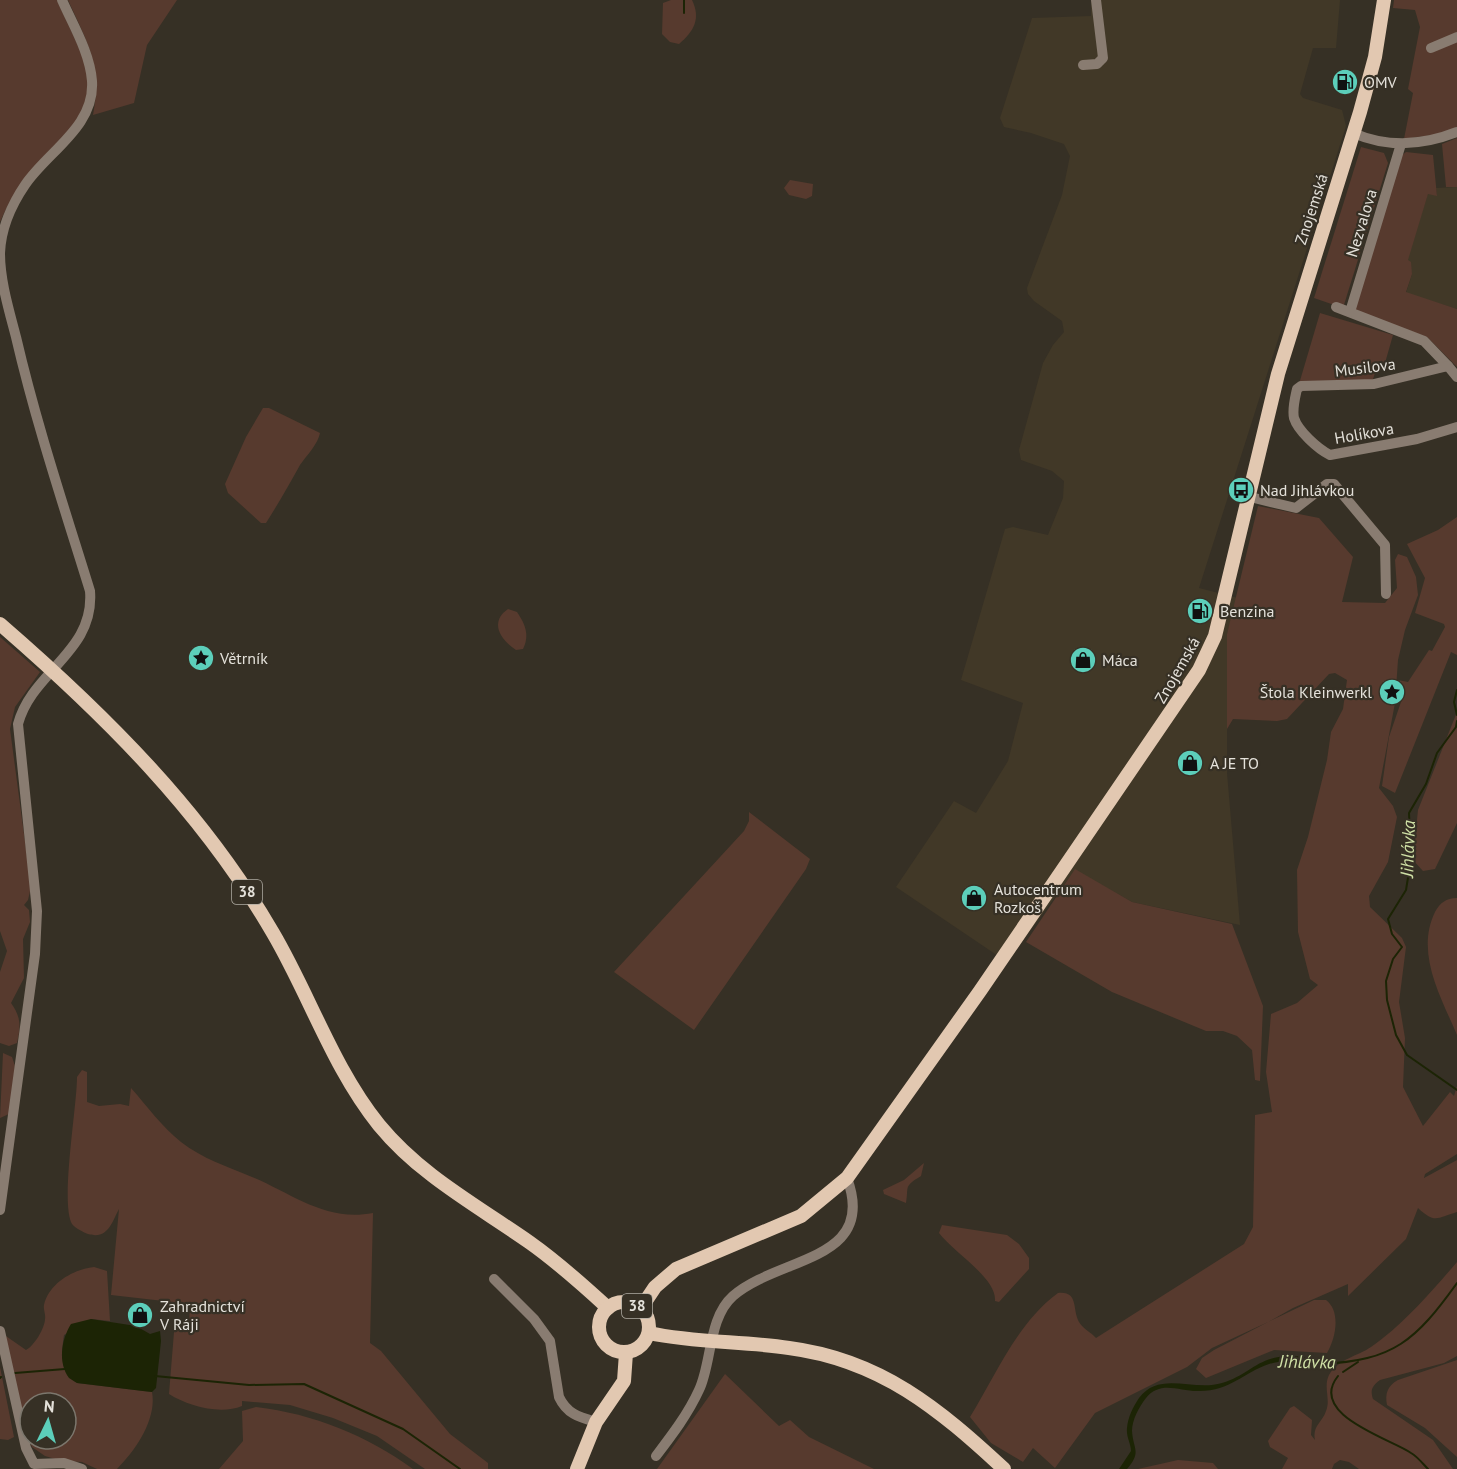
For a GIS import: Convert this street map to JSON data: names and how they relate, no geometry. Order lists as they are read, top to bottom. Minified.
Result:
{"streets":{"main road":["Znojemská","38"],"street":["Nezvalova","Musilova","Holíkova"]},"crossings":[["Znojemská","38"],["Musilova","Holíkova"]],"water":["Jihlávka"],"places":{"fuel station":["OMV","Benzina"],"bus stop":["Nad Jihlávkou"],"place":["Větrník","Štola Kleinwerkl"],"shop":["Máca","A JE TO","Autocentrum Rozkoš","Zahradnictví V Ráji"]},"north":"top"}
